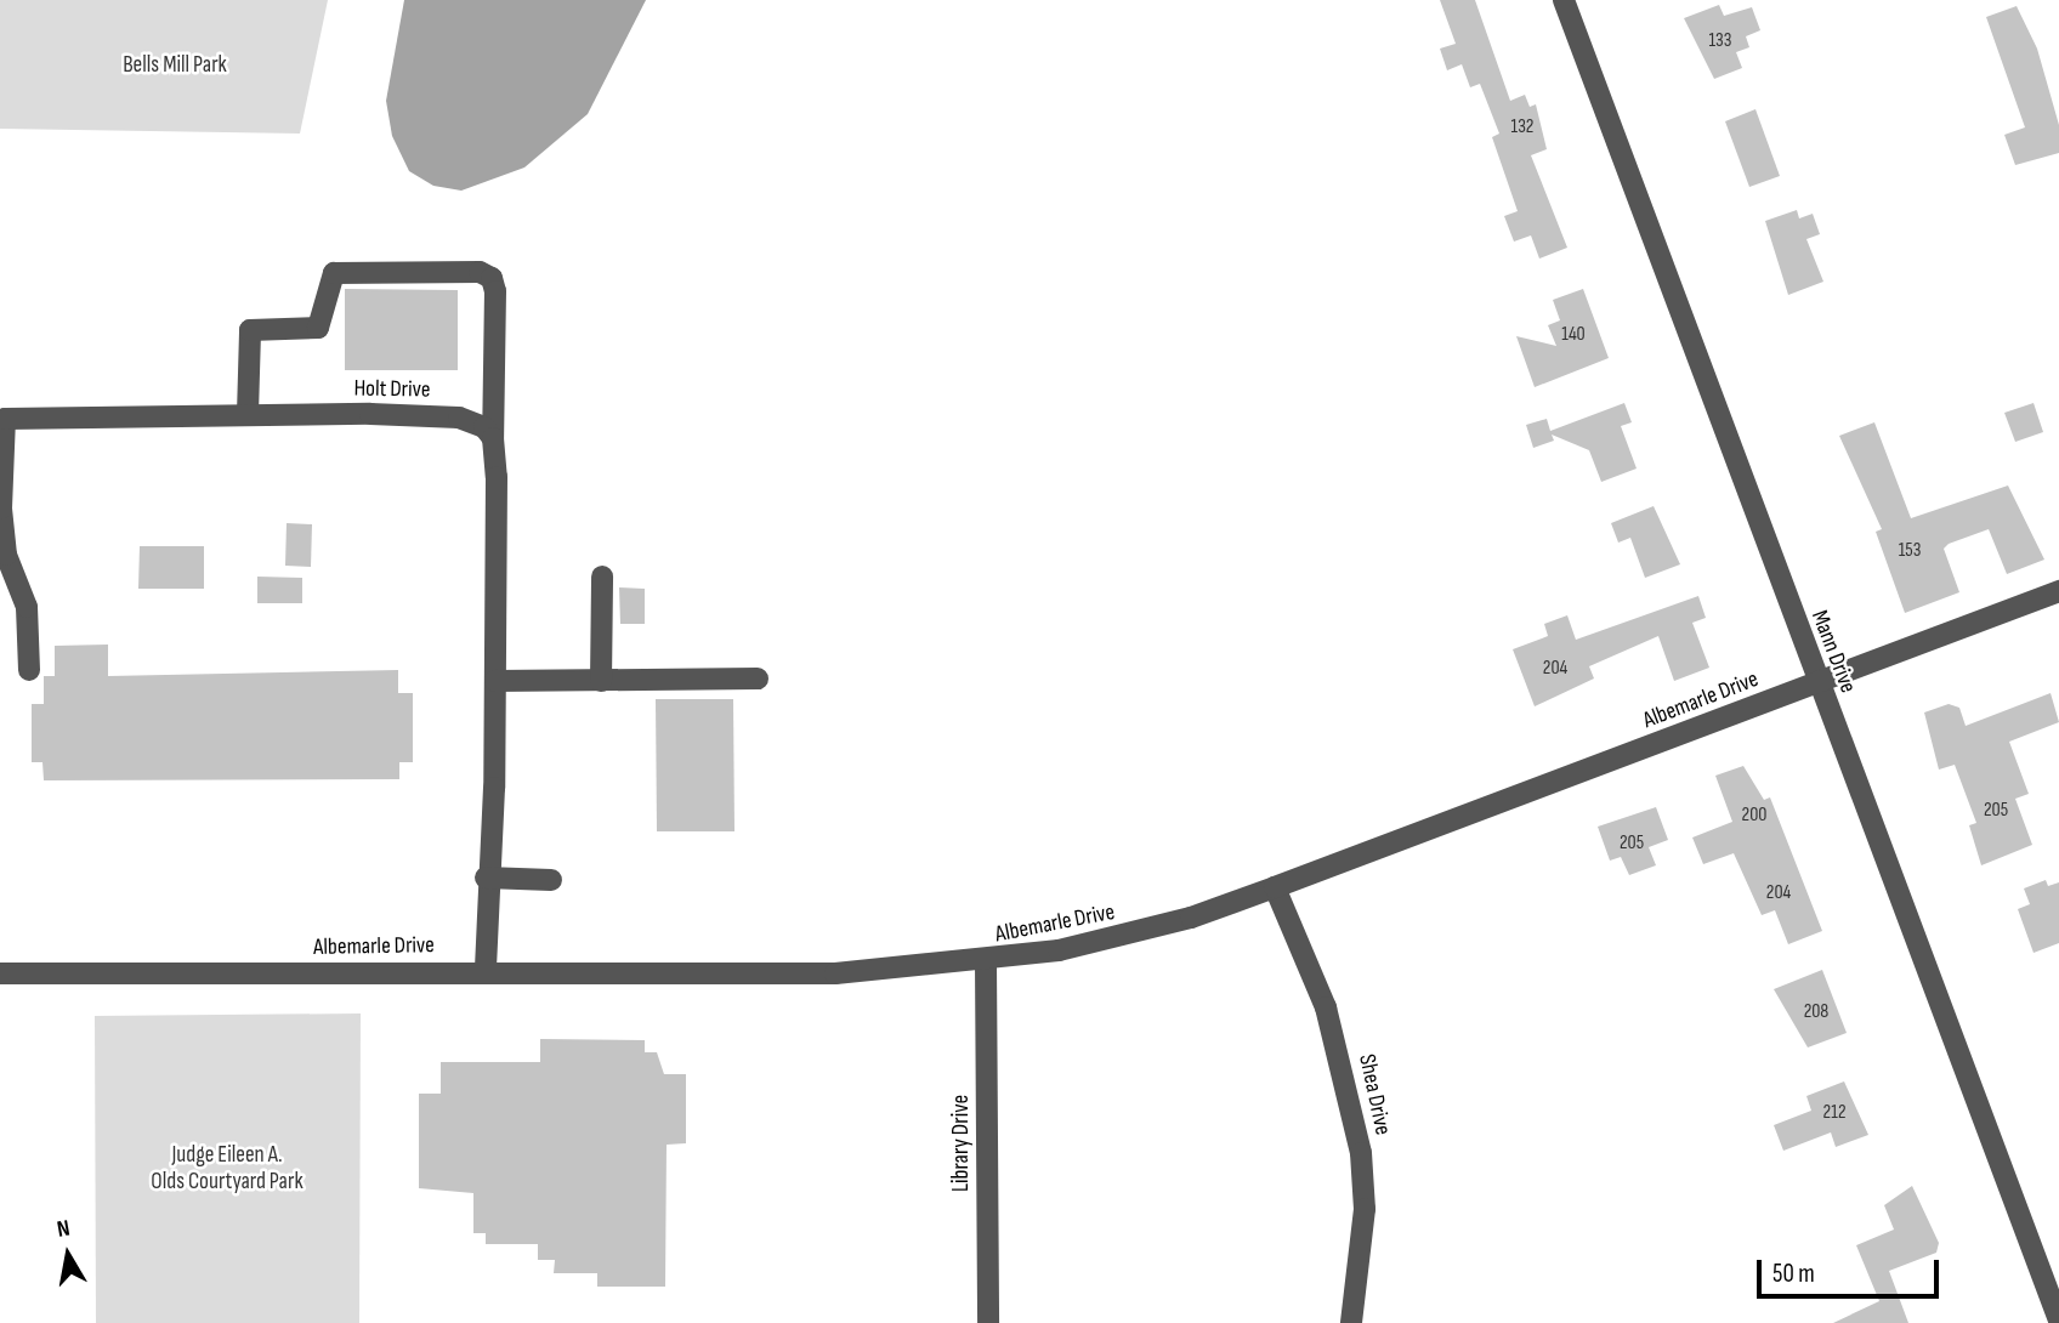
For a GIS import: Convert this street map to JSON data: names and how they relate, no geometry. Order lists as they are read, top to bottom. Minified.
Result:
{"streets":{"street":["Holt Drive","Mann Drive","Albemarle Drive","Shea Drive","Library Drive"]},"crossings":[["Mann Drive","Albemarle Drive"],["Albemarle Drive","Shea Drive"],["Albemarle Drive","Library Drive"]],"parks":["Bells Mill Park","Judge Eileen A. Olds Courtyard Park"],"house_numbers":["133","132","140","153","204","205","200","205","204","208","212"],"scale_bar":"50 m","north":"top"}
